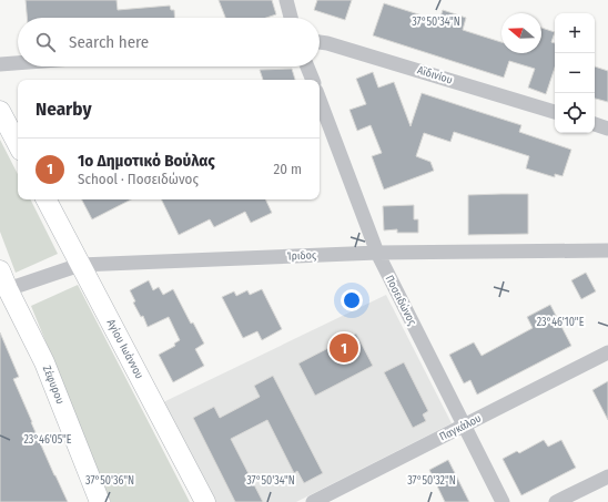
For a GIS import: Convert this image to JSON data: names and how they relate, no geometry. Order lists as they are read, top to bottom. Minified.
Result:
{"streets":{"street":["Αϊδινίου","Ίριδος","Ποσειδώνος","Αγίου Ιωάννου","Ζέφυρου","Παγκάλου"]},"crossings":[["Ίριδος","Ποσειδώνος"],["Ίριδος","Αγίου Ιωάννου"],["Ίριδος","Ζέφυρου"],["Ποσειδώνος","Παγκάλου"]],"north":"left","page":{"map_buttons":["+","−"],"search":"Search here","heading":"Nearby","list":[{"mark":"1","name":"1ο Δημοτικό Βούλας","note":"School · Ποσειδώνος","value":"20 m"}],"pins":"1"},"coordinates":["37°50'34\"N","23°46'10\"E","23°46'05\"E","37°50'36\"N","37°50'32\"N"]}
